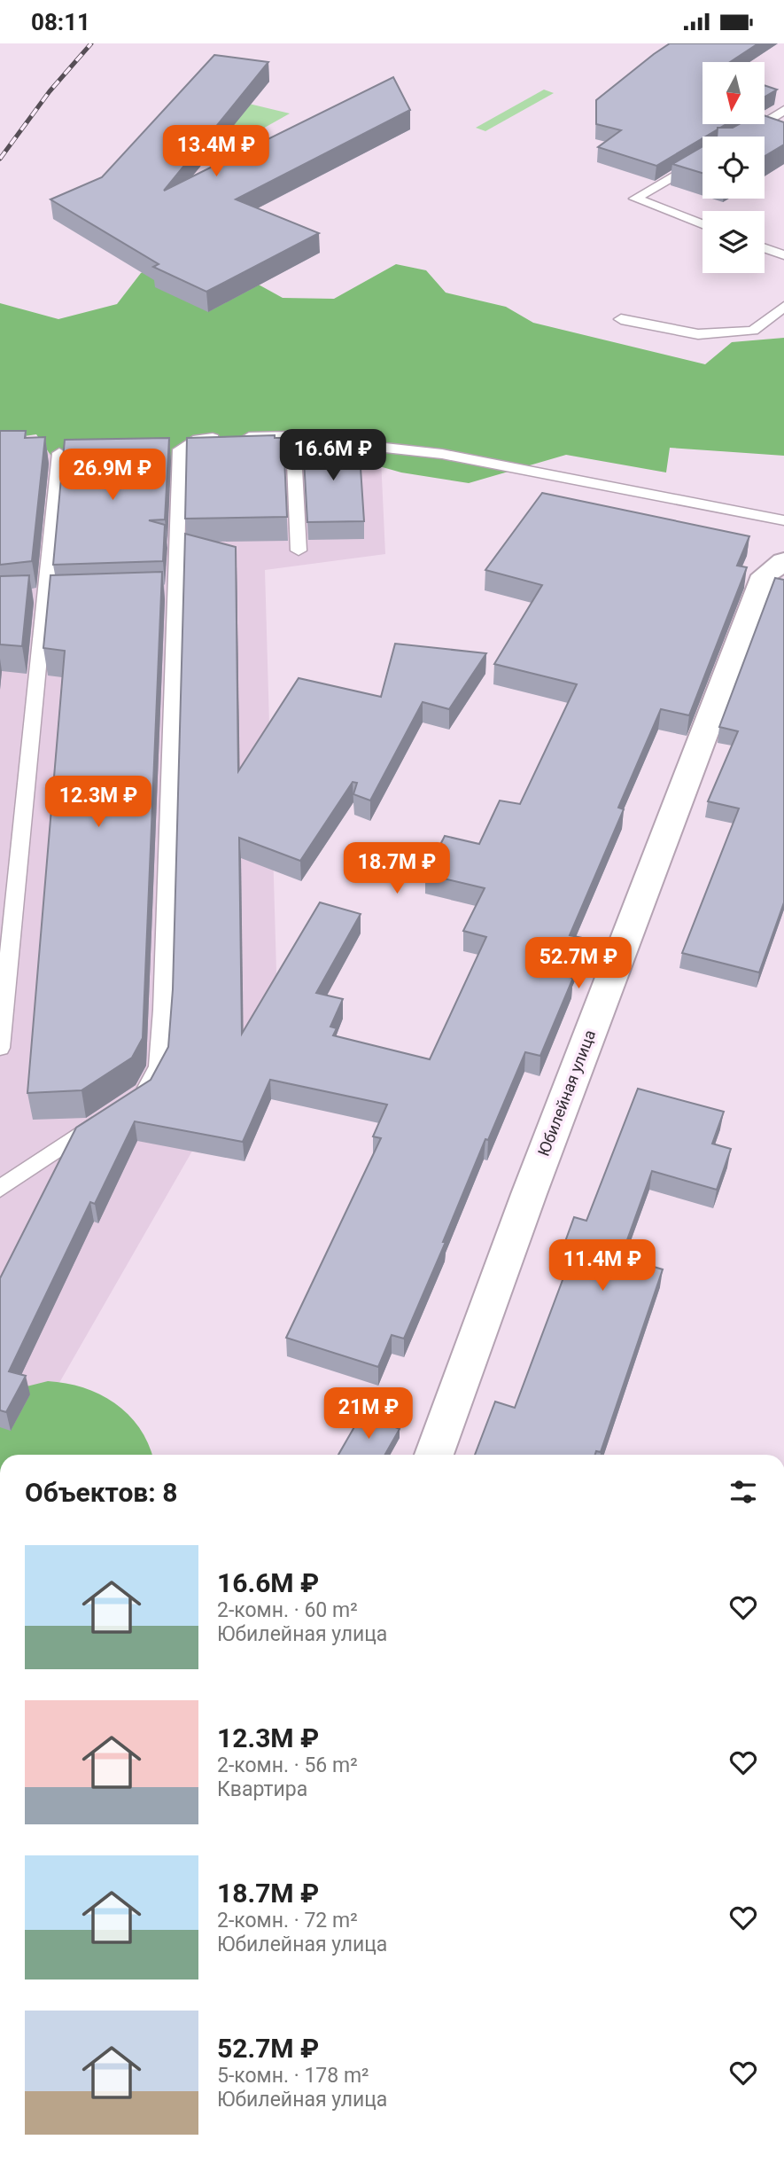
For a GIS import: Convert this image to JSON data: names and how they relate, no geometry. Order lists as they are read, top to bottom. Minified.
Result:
{"streets":{"street":["Юбилейная улица"]},"north":"bottom","page":{"status":"08:11","price":["13.4M ₽","16.6M ₽","26.9M ₽","12.3M ₽","18.7M ₽","52.7M ₽","11.4M ₽","21M ₽"],"heading":"Объектов: 8","list":[{"name":"16.6M ₽","note":"2-комн. · 60 m² · Юбилейная улица"},{"name":"12.3M ₽","note":"2-комн. · 56 m² · Квартира"},{"name":"18.7M ₽","note":"2-комн. · 72 m² · Юбилейная улица"},{"name":"52.7M ₽","note":"5-комн. · 178 m² · Юбилейная улица"}]}}
